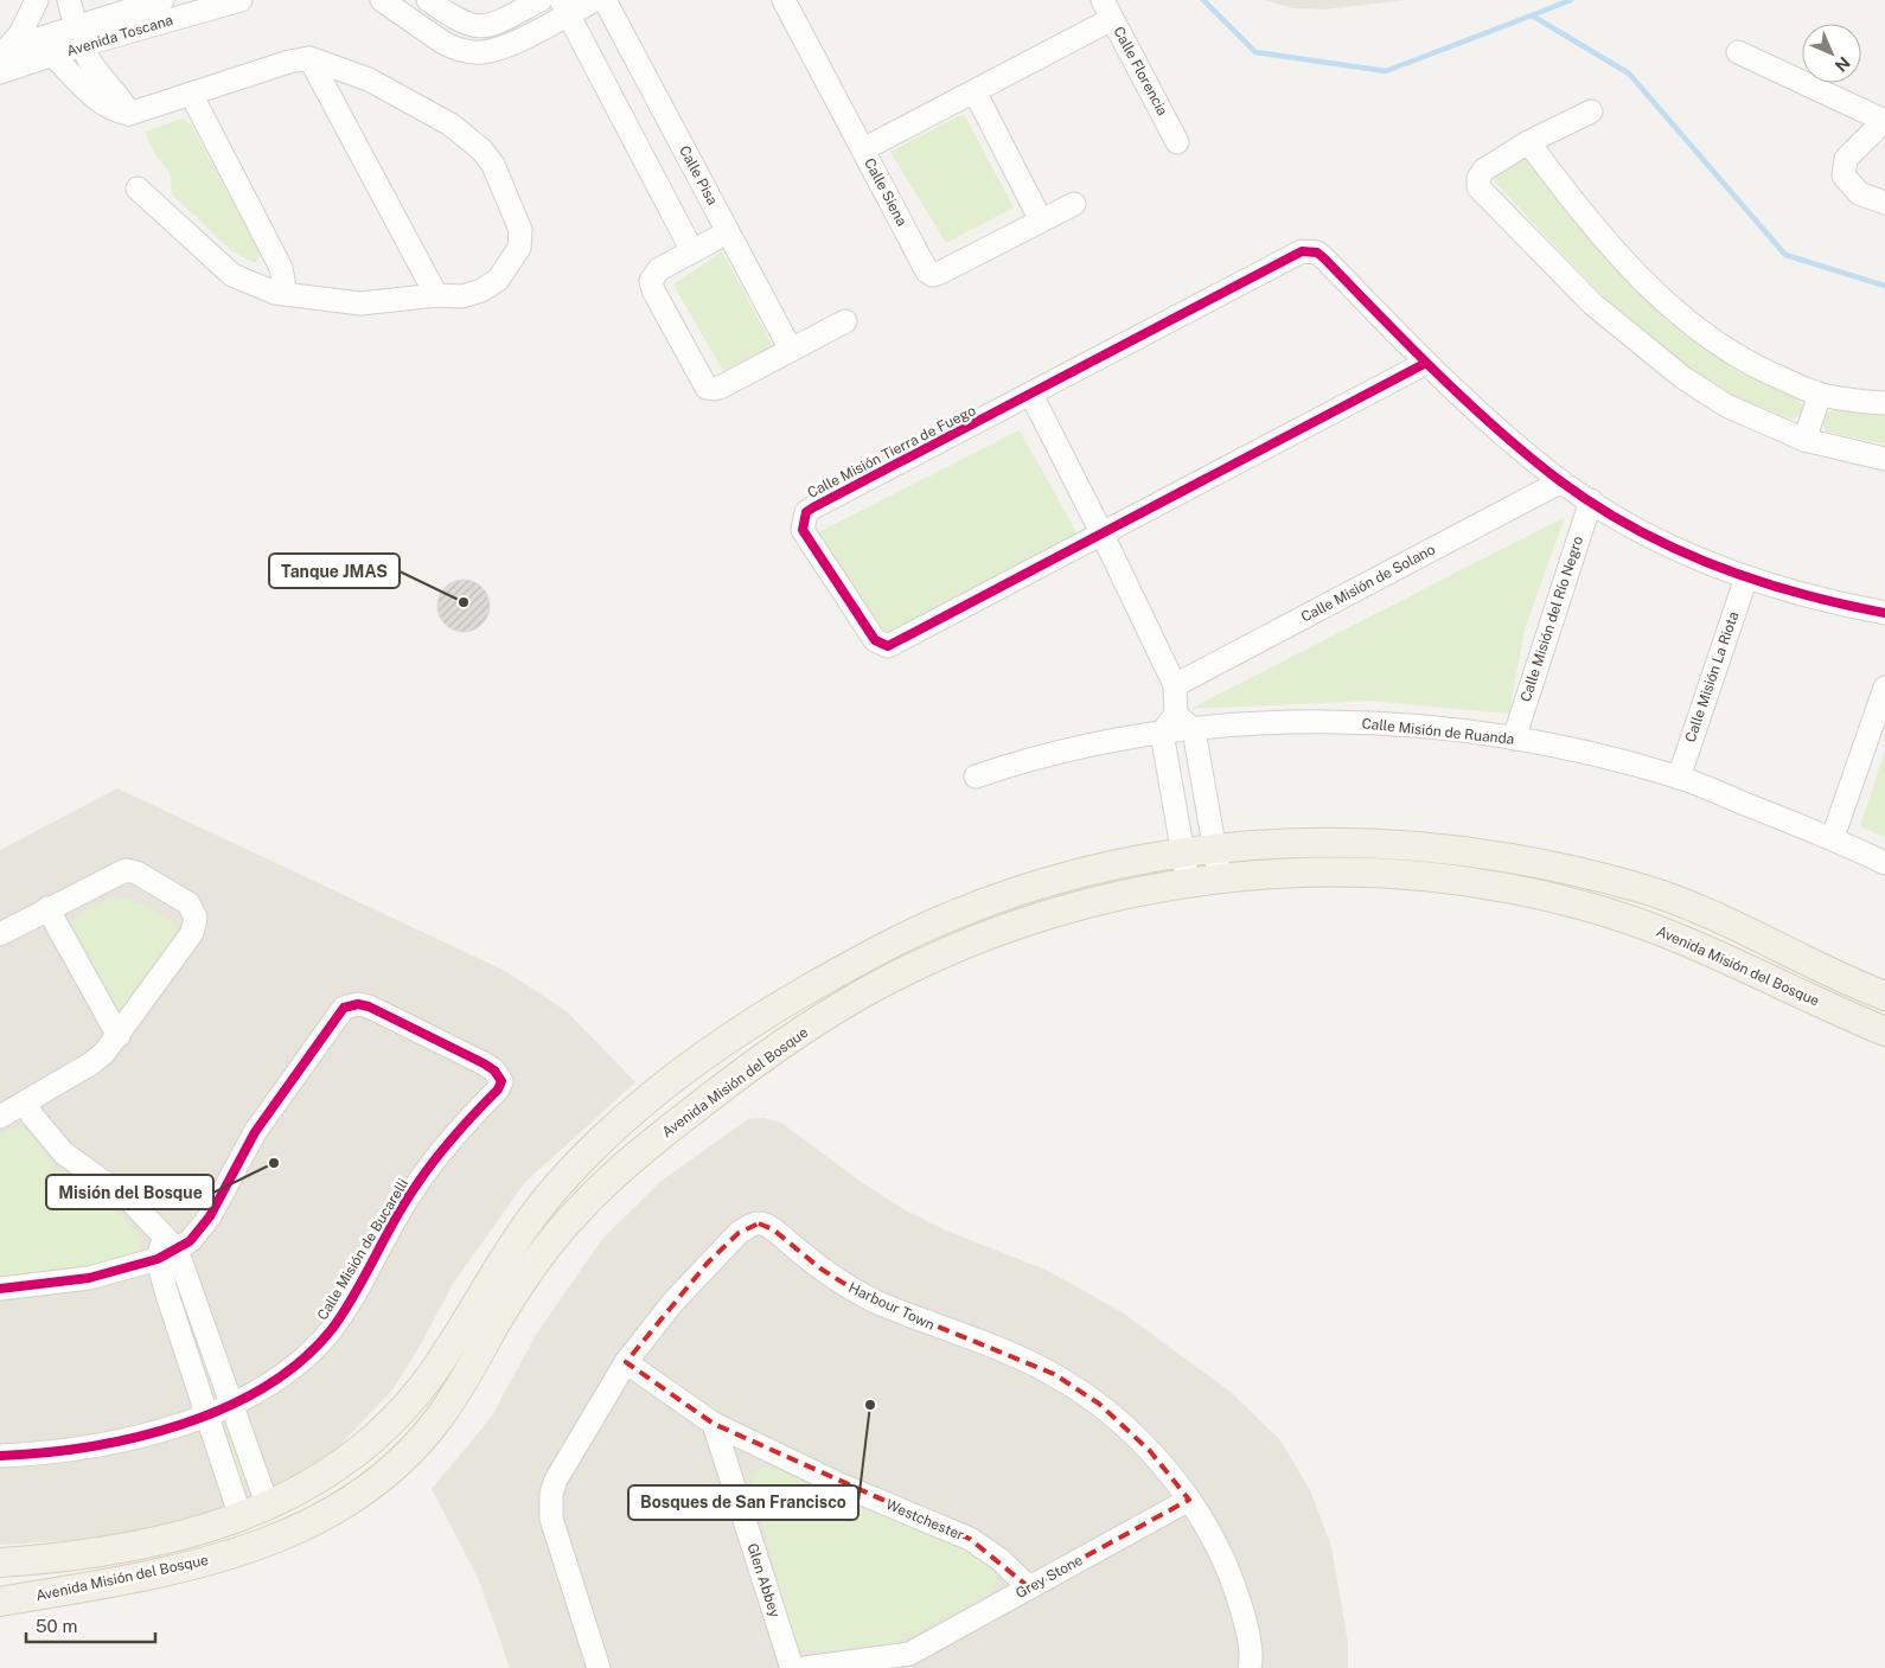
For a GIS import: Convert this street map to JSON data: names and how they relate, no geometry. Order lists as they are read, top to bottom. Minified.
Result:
{"streets":{"main road":["Avenida Misión del Bosque"],"street":["Avenida Toscana","Calle Florencia","Calle Pisa","Calle Siena","Calle Misión Tierra de Fuego","Calle Misión de Solano","Calle Misión del Río Negro","Calle Misión La Riota","Calle Misión de Ruanda","Calle Misión de Bucarelli","Harbour Town","Westchester","Grey Stone","Glen Abbey"]},"crossings":[["Calle Misión Tierra de Fuego","Calle Misión de Solano"],["Calle Misión Tierra de Fuego","Calle Misión del Río Negro"],["Calle Misión Tierra de Fuego","Calle Misión La Riota"],["Calle Misión del Río Negro","Calle Misión de Ruanda"],["Calle Misión La Riota","Calle Misión de Ruanda"],["Harbour Town","Grey Stone"],["Westchester","Grey Stone"],["Westchester","Glen Abbey"]],"places":["Tanque JMAS","Misión del Bosque","Bosques de San Francisco"],"scale_bar":"50 m","north":"bottom right"}
